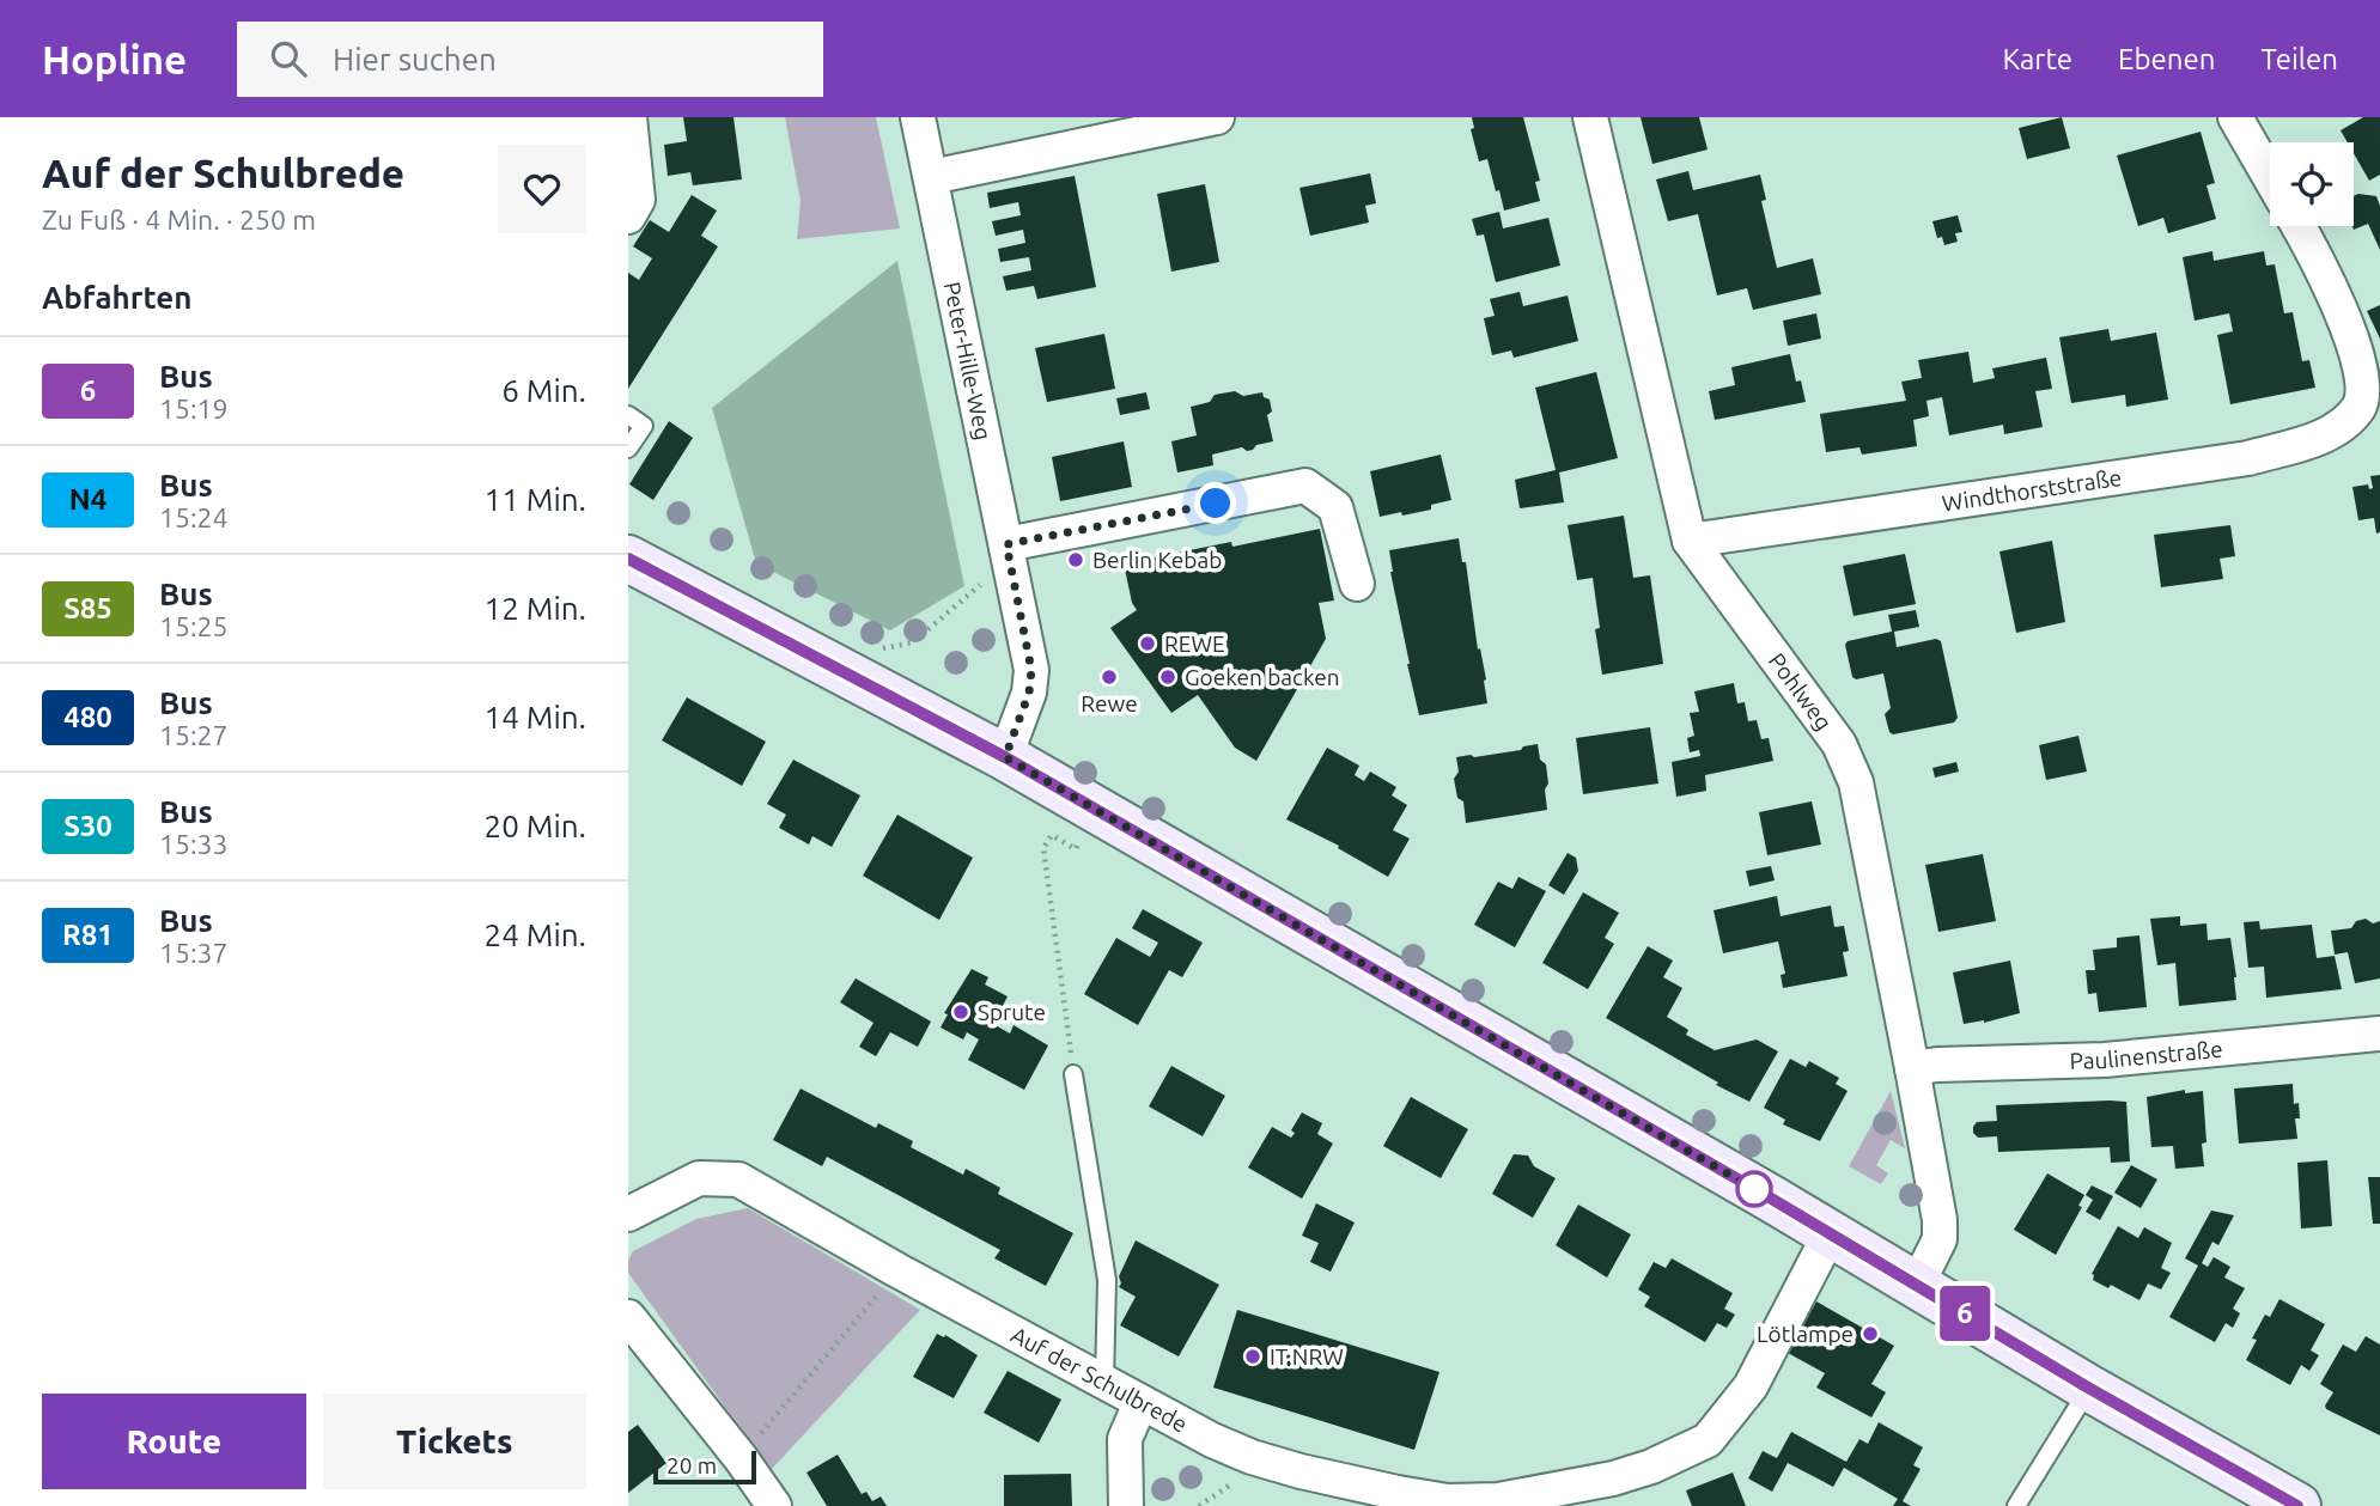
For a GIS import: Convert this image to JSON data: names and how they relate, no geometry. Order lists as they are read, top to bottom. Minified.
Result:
{"streets":{"street":["Peter-Hille-Weg","Windthorststraße","Pohlweg","Paulinenstraße","Auf der Schulbrede"]},"crossings":[["Windthorststraße","Pohlweg"],["Pohlweg","Paulinenstraße"]],"places":["Berlin Kebab","REWE","Rewe","Goeken backen","Sprute","Lötlampe","IT.NRW"],"lines":["bus line 6"],"scale_bar":"20 m","page":{"header":"Hopline","search":"Hier suchen","nav":["Karte","Ebenen","Teilen"],"heading":[["Auf der Schulbrede","Zu Fuß · 4 Min. · 250 m"],"Abfahrten"],"on_map":"6","list":[{"mark":"6","name":"Bus","note":"15:19","value":"6 Min."},{"mark":"N4","name":"Bus","note":"15:24","value":"11 Min."},{"mark":"S85","name":"Bus","note":"15:25","value":"12 Min."},{"mark":"480","name":"Bus","note":"15:27","value":"14 Min."},{"mark":"S30","name":"Bus","note":"15:33","value":"20 Min."},{"mark":"R81","name":"Bus","note":"15:37","value":"24 Min."}],"buttons":["Route","Tickets"],"scale":"20 m"}}
